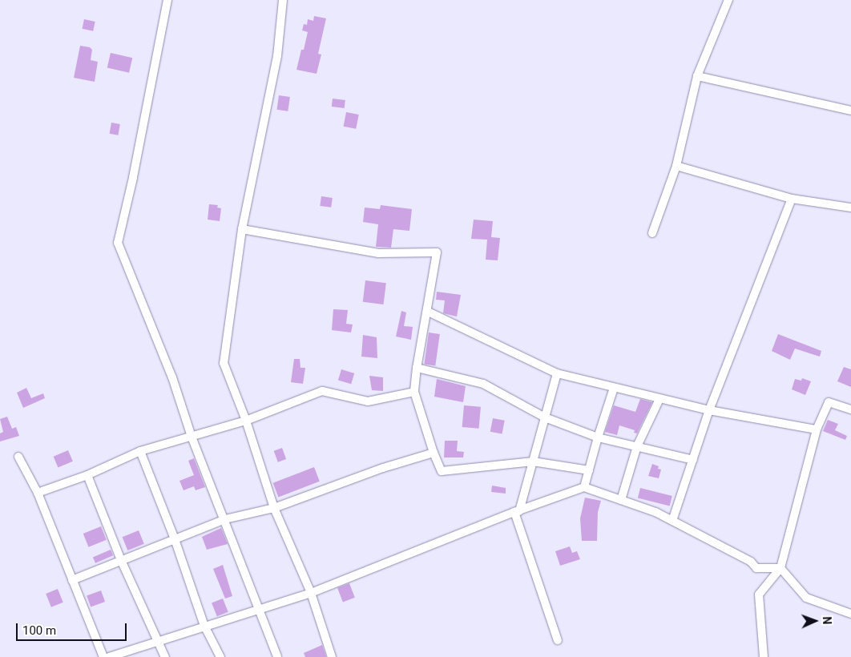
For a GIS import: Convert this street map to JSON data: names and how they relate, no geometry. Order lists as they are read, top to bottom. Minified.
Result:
{"scale_bar":"100 m","north":"right"}
